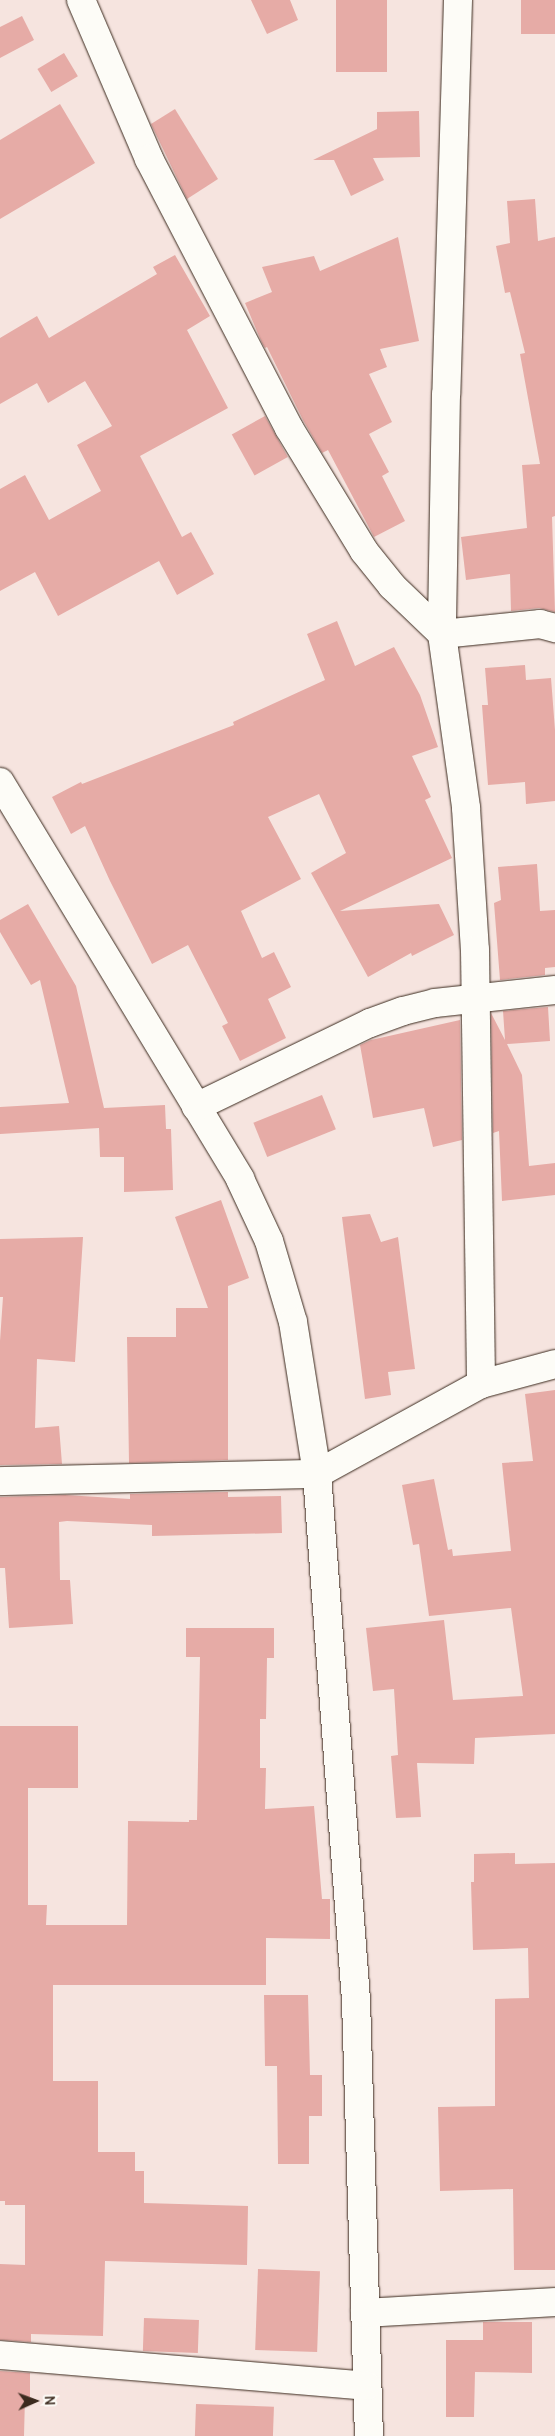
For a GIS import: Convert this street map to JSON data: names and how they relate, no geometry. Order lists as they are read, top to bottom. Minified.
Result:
{"north":"right"}
